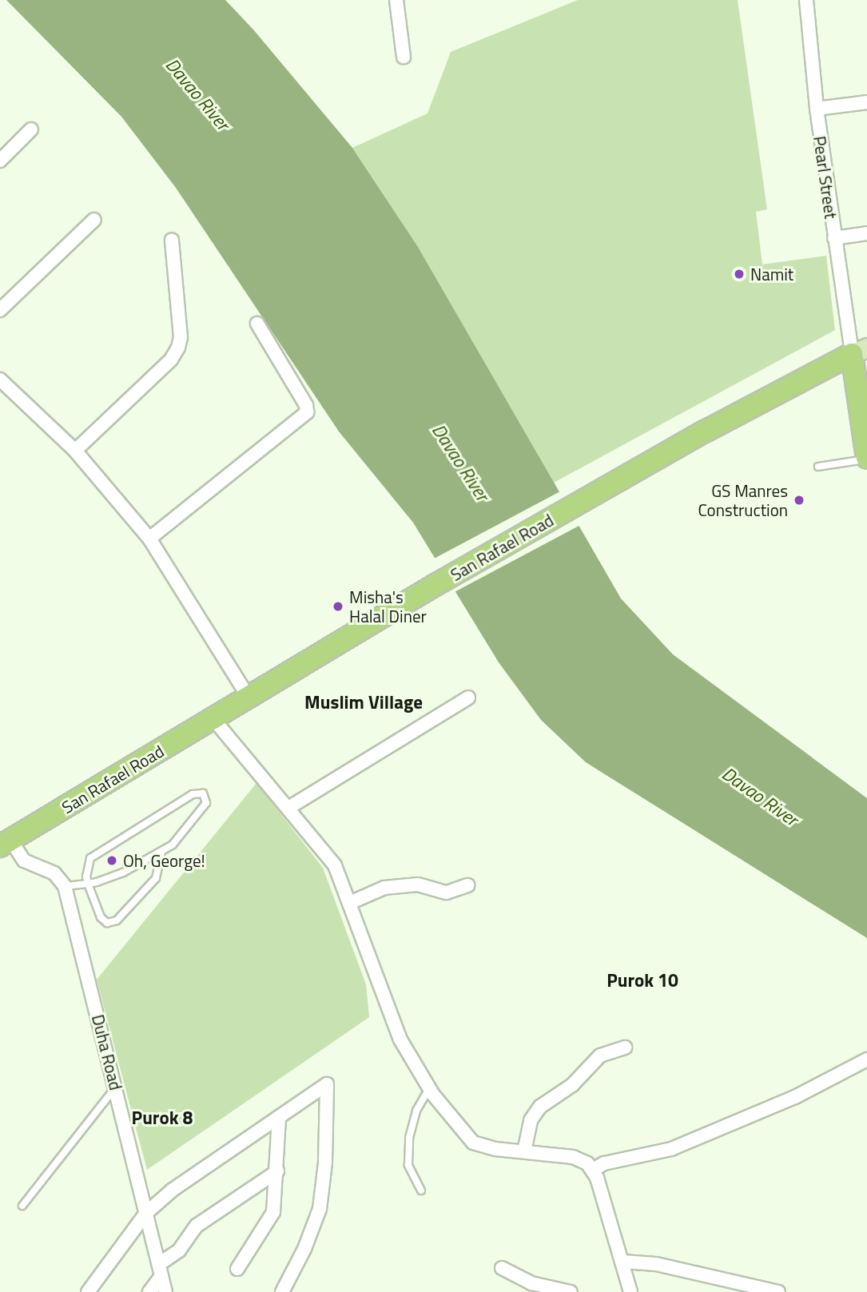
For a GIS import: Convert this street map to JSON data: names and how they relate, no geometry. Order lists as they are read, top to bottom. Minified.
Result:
{"streets":{"main road":["San Rafael Road"],"street":["Pearl Street","Duha Road"]},"crossings":[["Pearl Street","San Rafael Road"]],"districts":["Muslim Village","Purok 10","Purok 8"],"water":["Davao River"],"places":["Namit","GS Manres Construction","Misha's Halal Diner","Oh, George!"]}
